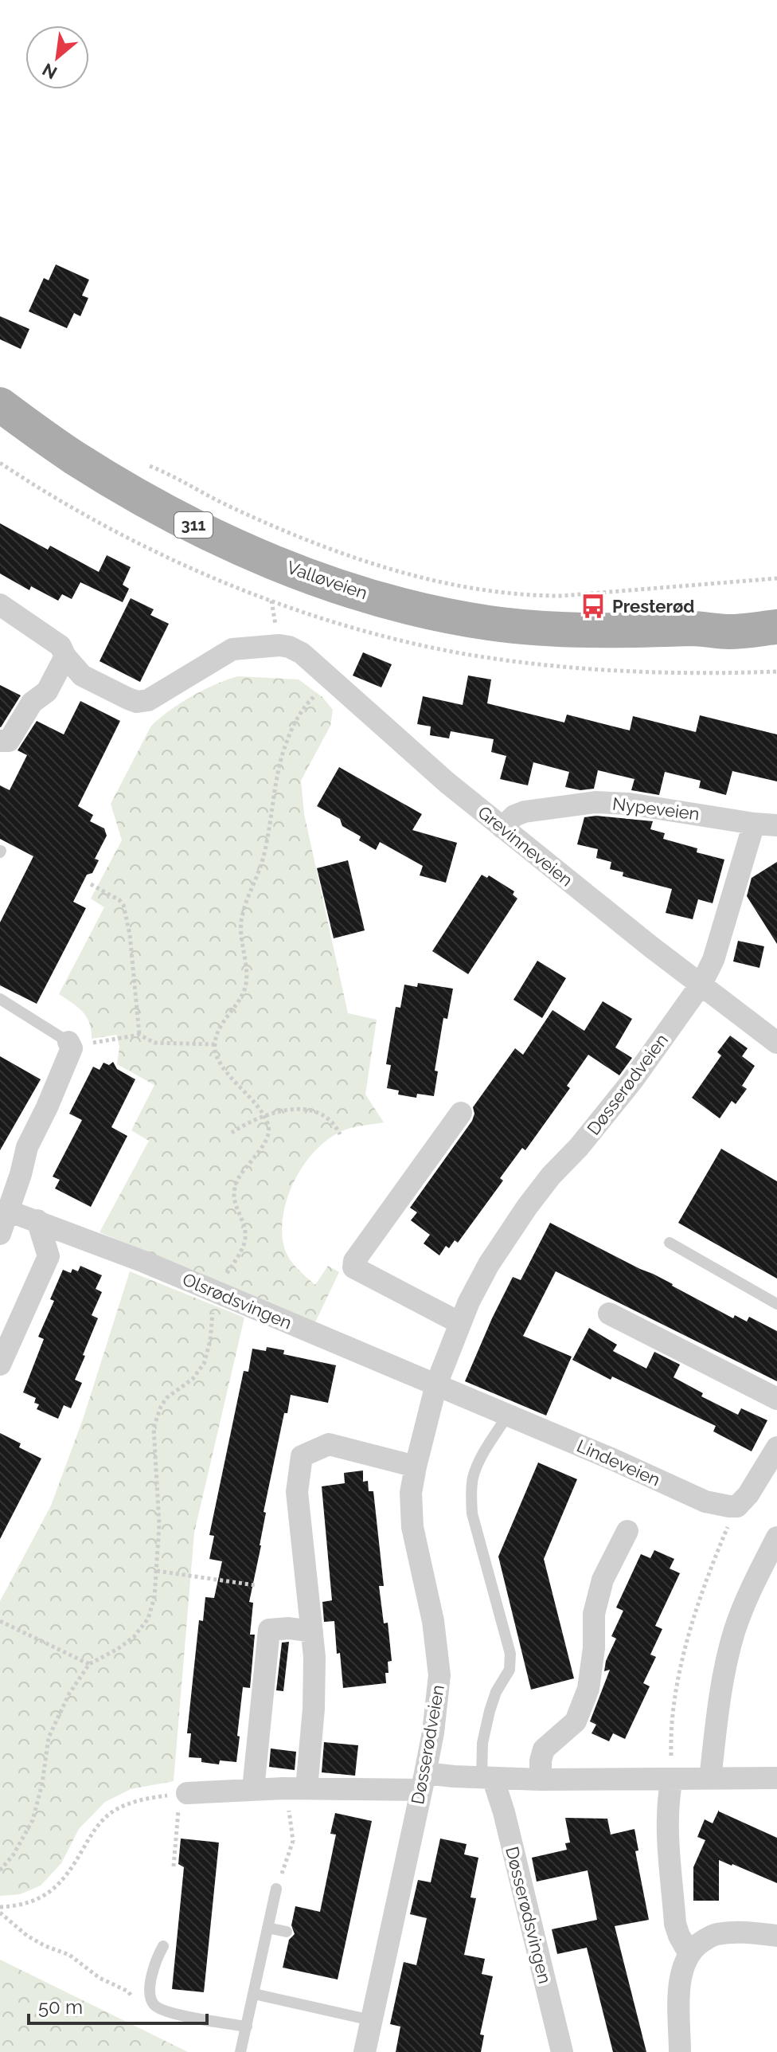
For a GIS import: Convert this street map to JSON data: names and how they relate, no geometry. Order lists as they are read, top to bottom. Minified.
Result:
{"streets":{"main road":["311","Valløveien"],"street":["Nypeveien","Grevinneveien","Døsserødveien","Olsrødsvingen","Lindeveien","Døsserødsvingen"]},"crossings":[["Nypeveien","Grevinneveien"],["Nypeveien","Døsserødveien"],["Grevinneveien","Døsserødveien"],["Døsserødveien","Olsrødsvingen"],["Døsserødveien","Lindeveien"],["Olsrødsvingen","Lindeveien"]],"places":{"bus stop":["Presterød"]},"scale_bar":"50 m","north":"bottom left"}
